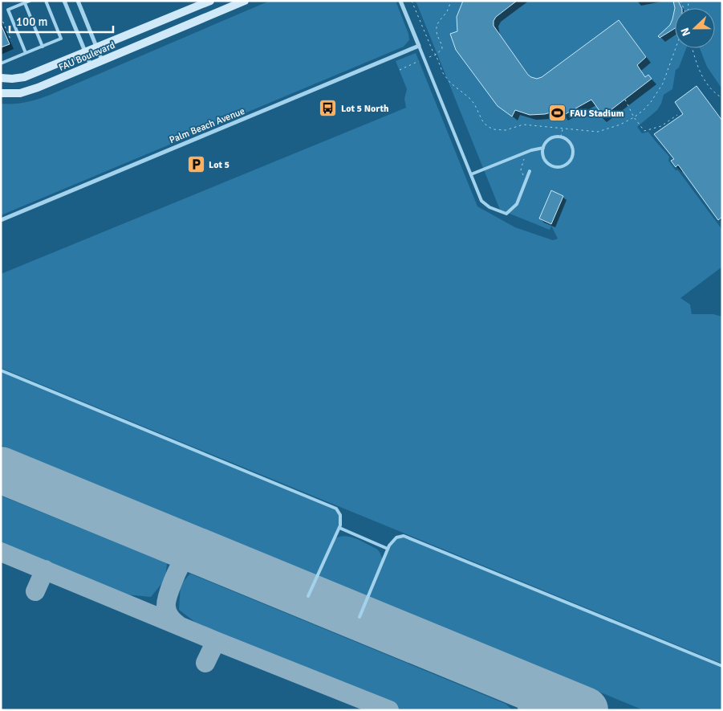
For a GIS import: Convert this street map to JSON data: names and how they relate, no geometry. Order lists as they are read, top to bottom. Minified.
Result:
{"streets":{"street":["FAU Boulevard","Palm Beach Avenue"]},"places":{"bus stop":["Lot 5 North"],"sports":["FAU Stadium"],"parking":["Lot 5"]},"scale_bar":"100 m","north":"left"}
